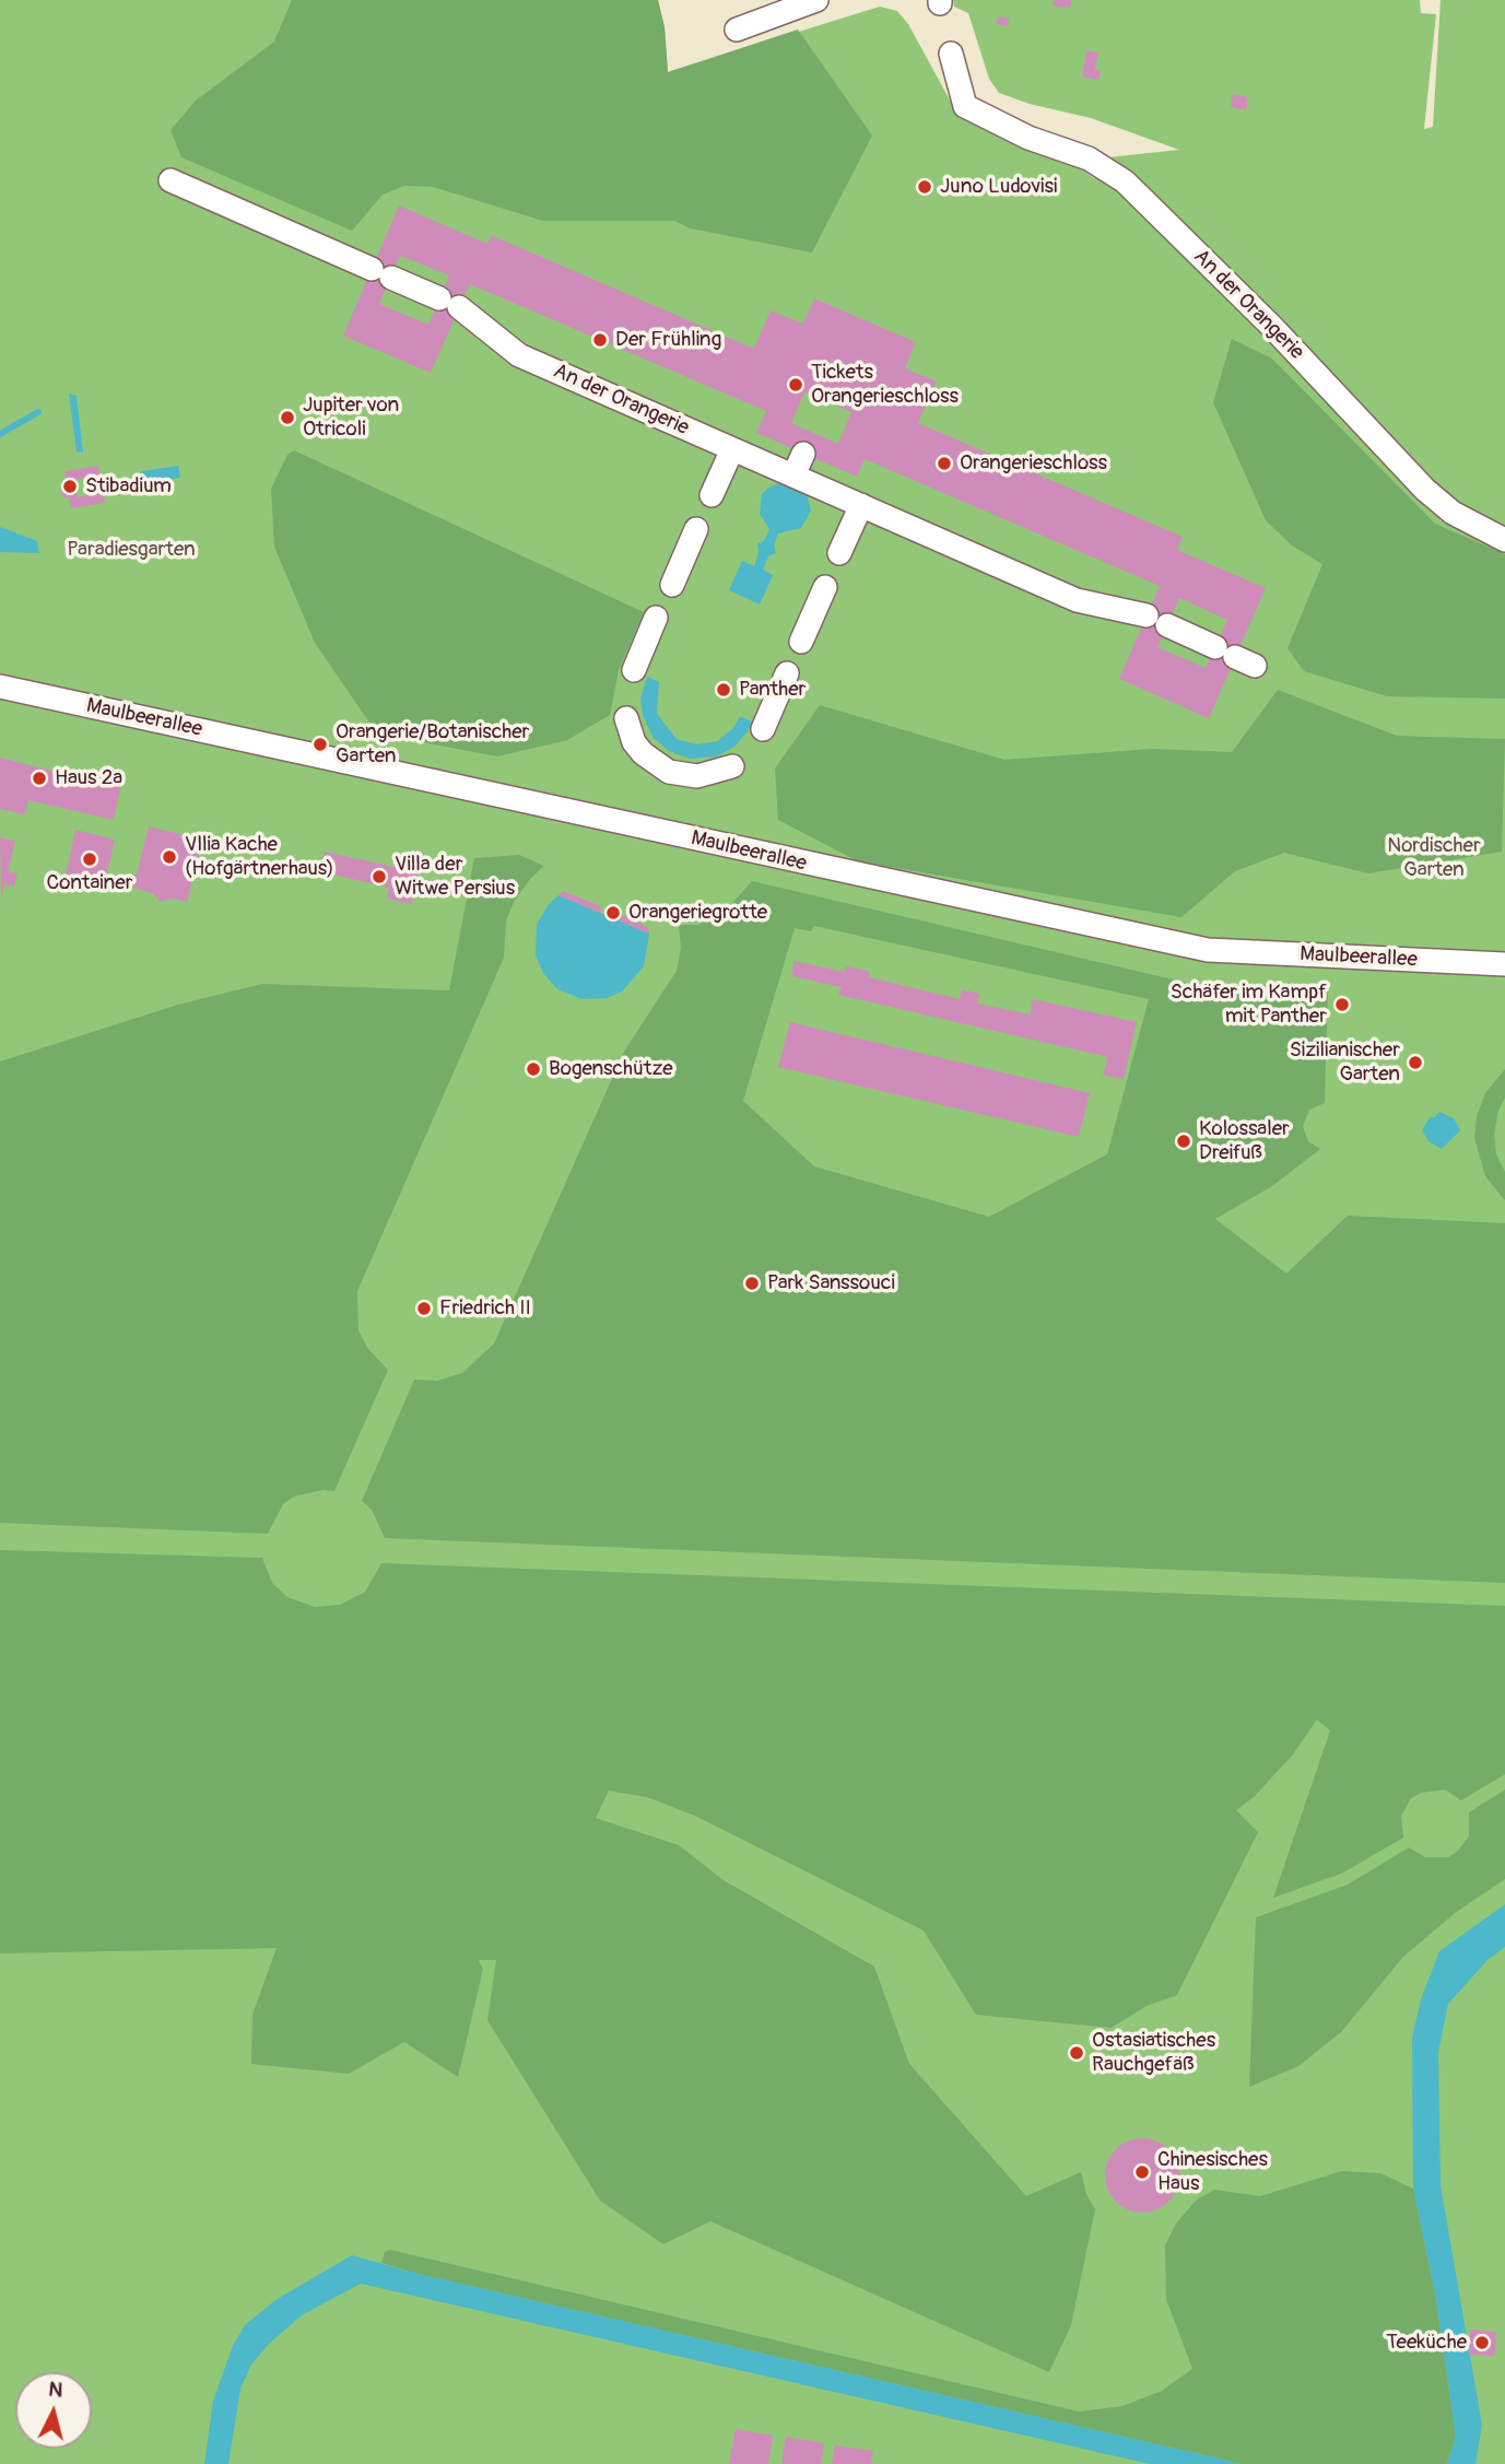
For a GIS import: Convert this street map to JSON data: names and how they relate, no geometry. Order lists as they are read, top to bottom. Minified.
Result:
{"streets":{"street":["An der Orangerie","Maulbeerallee"]},"parks":["Paradiesgarten","Nordischer Garten"],"places":["Juno Ludovisi","Der Frühling","Tickets Orangerieschloss","Jupiter von Otricoli","Orangerieschloss","Stibadium","Panther","Orangerie/Botanischer Garten","Haus 2a","Vllia Kache (Hofgärtnerhaus)","Container","Villa der Witwe Persius","Orangeriegrotte","Schäfer im Kampf mit Panther","Sizilianischer Garten","Bogenschütze","Kolossaler Dreifuß","Park Sanssouci","Friedrich II","Ostasiatisches Rauchgefäß","Chinesisches Haus","Teeküche"],"north":"top"}
